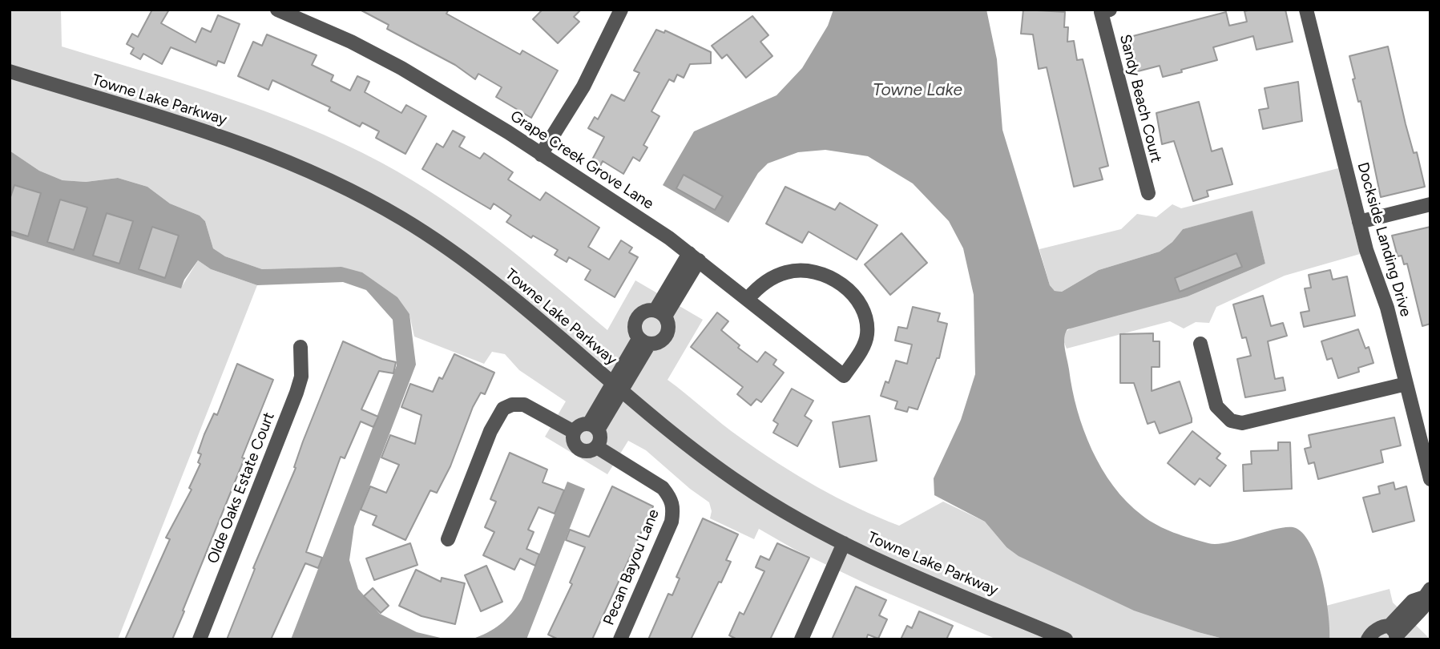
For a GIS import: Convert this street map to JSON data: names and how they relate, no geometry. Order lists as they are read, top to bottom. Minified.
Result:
{"streets":{"street":["Sandy Beach Court","Towne Lake Parkway","Grape Creek Grove Lane","Dockside Landing Drive","Olde Oaks Estate Court","Pecan Bayou Lane"]},"water":["Towne Lake"]}
